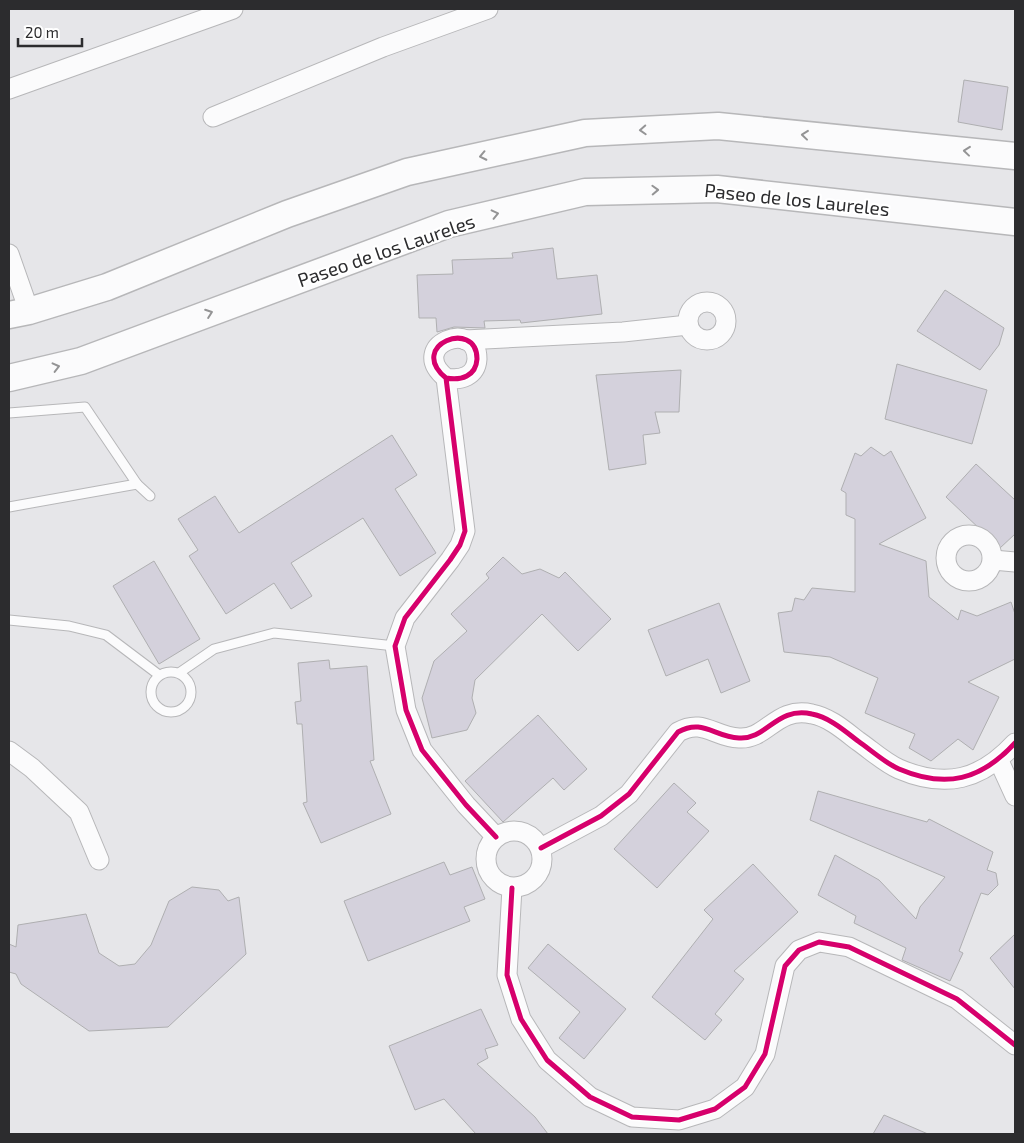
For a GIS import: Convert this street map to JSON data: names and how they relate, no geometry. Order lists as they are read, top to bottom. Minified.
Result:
{"streets":{"main road":["Paseo de los Laureles"]},"scale_bar":"20 m"}
